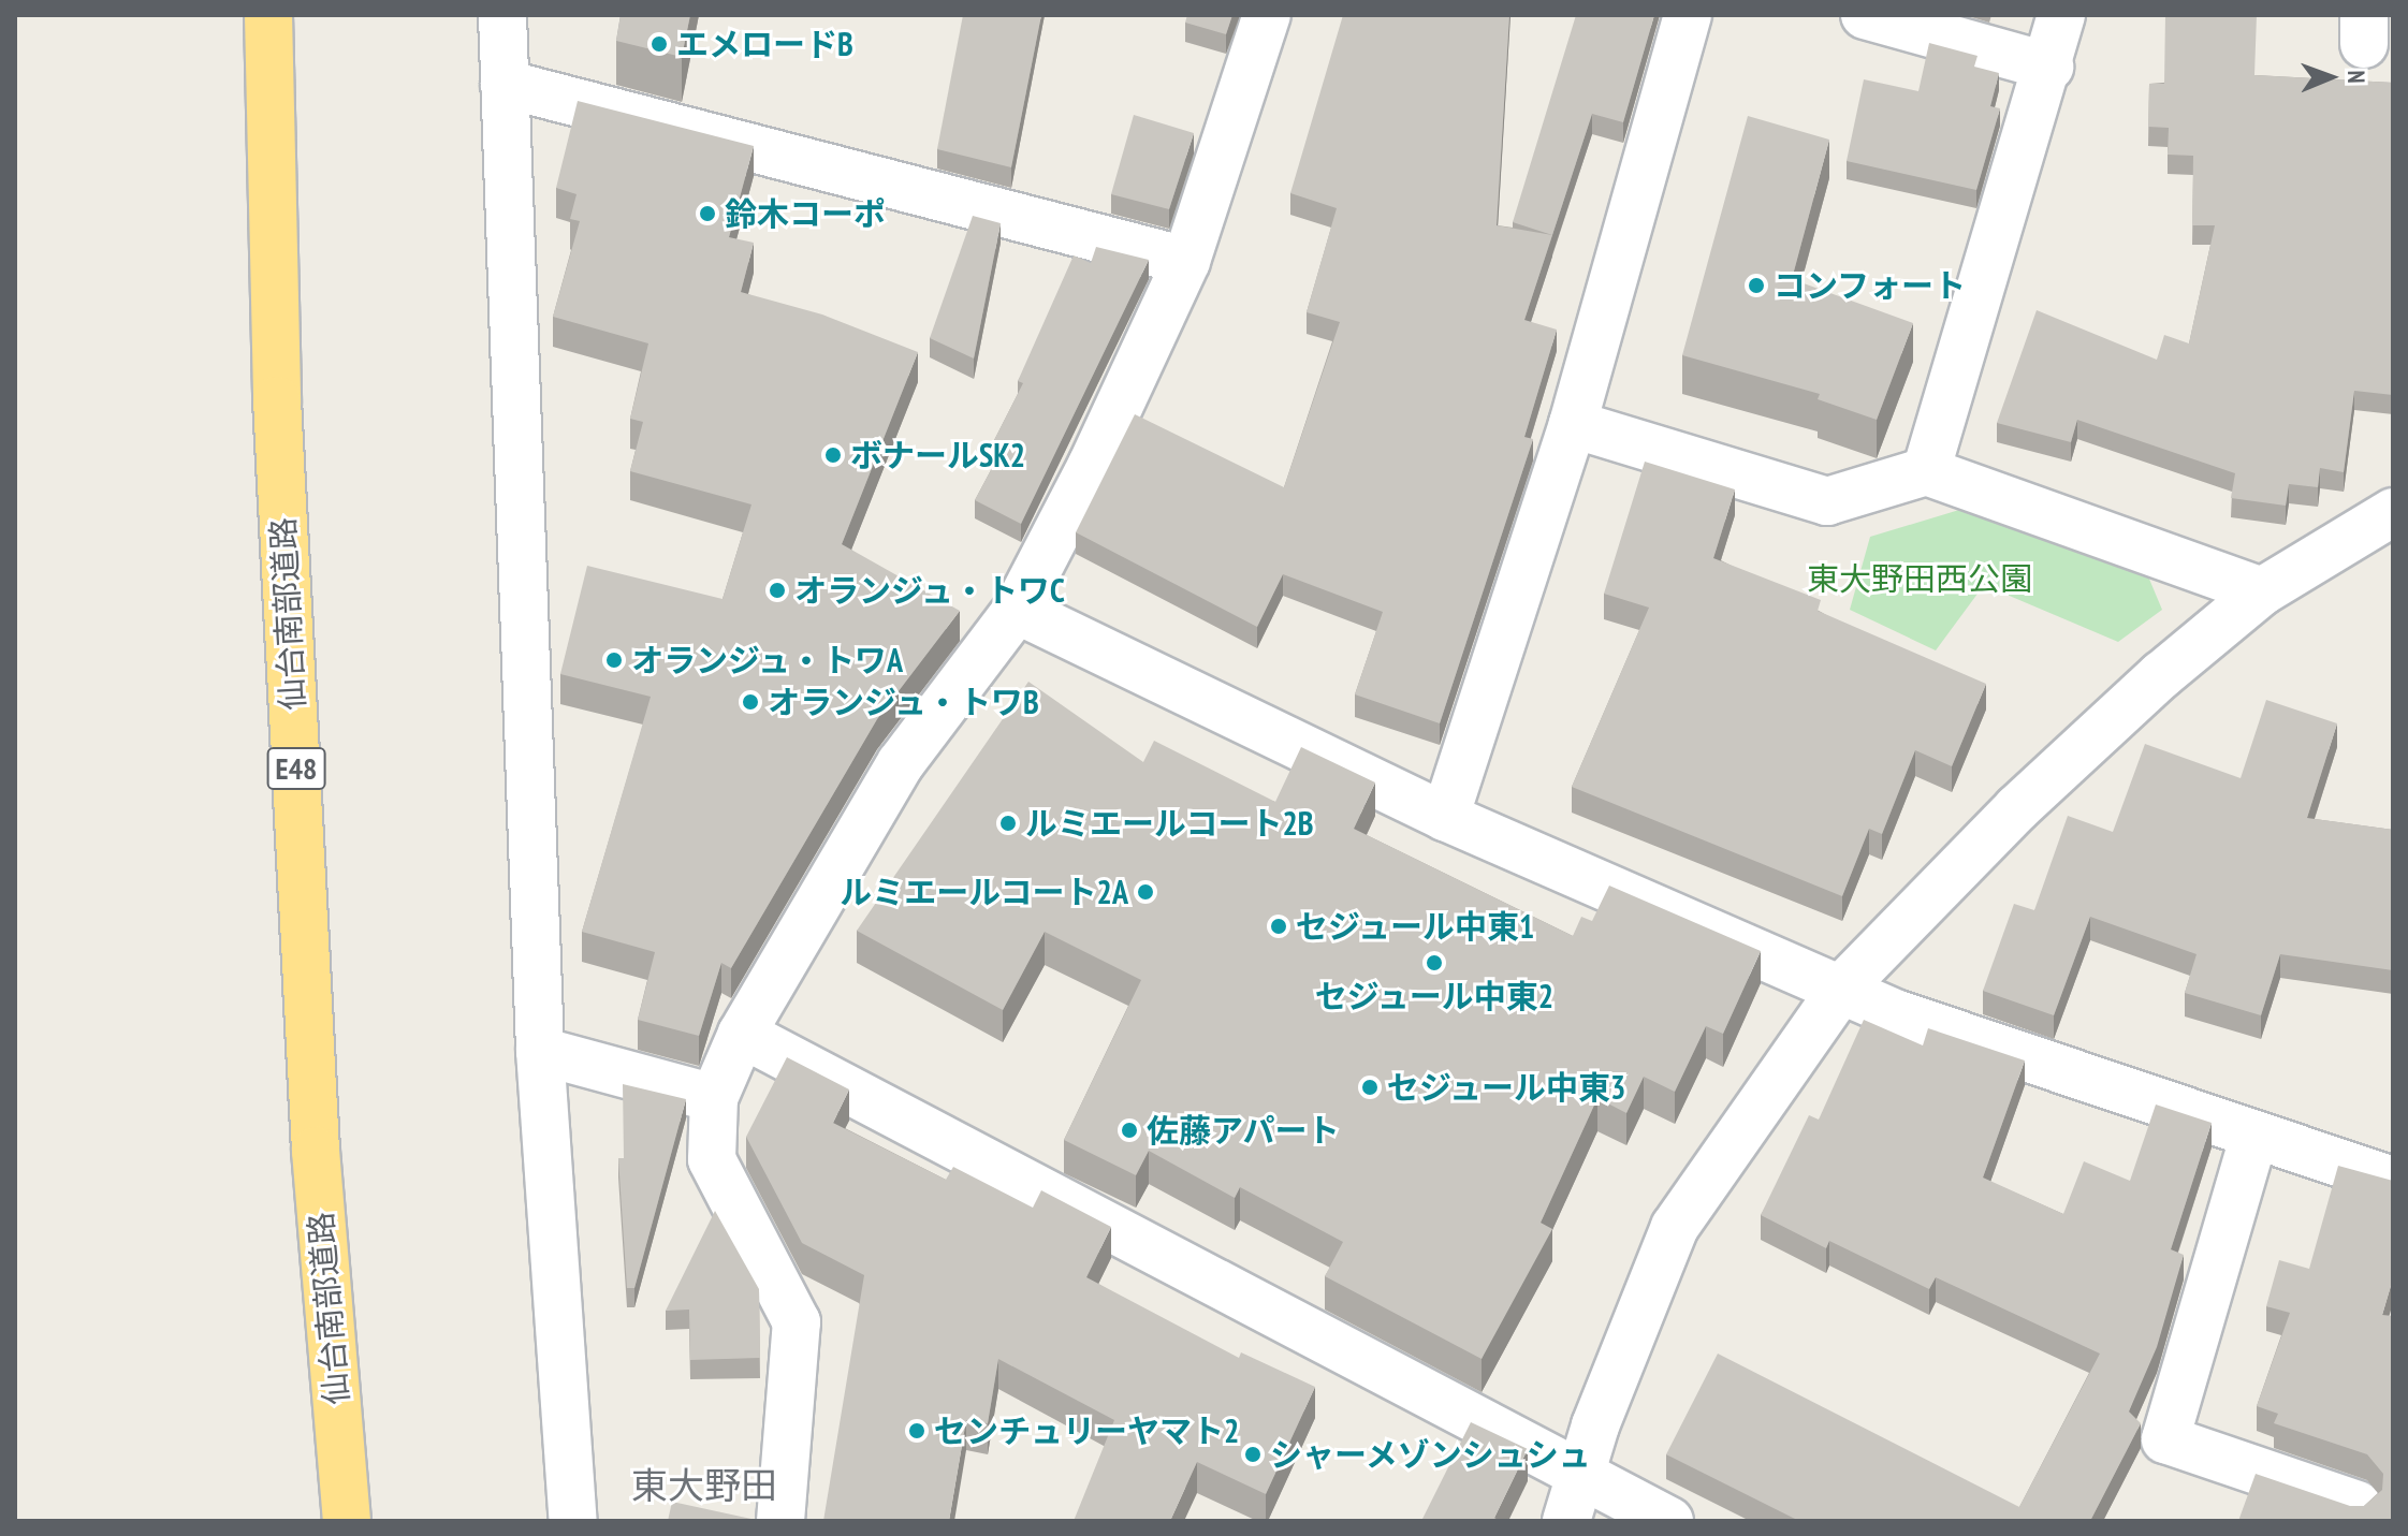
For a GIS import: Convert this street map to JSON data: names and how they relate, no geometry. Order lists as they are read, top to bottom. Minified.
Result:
{"streets":{"highway":["仙台南部道路","E48"]},"districts":["東大野田"],"parks":["東大野田西公園"],"places":["エメロードB","鈴木コーポ","コンフォート","ボナールSK2","オランジュ・トワC","オランジュ・トワA","オランジュ・トワB","ルミエールコート2B","ルミエールコート2A","セジュール中東1","セジュール中東2","セジュール中東3","佐藤アパート","センチュリーヤマト2","シャーメゾンシュシュ"],"north":"right"}
